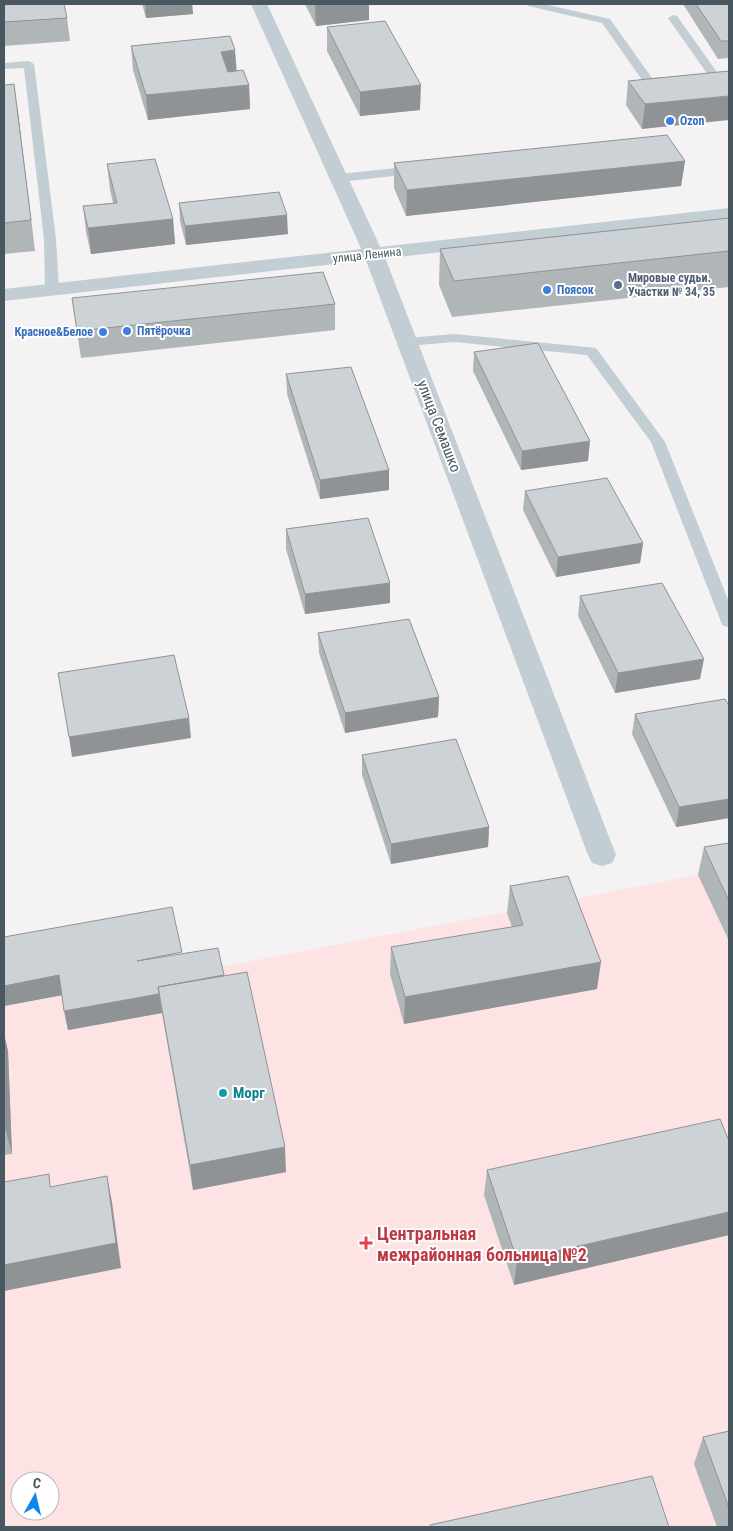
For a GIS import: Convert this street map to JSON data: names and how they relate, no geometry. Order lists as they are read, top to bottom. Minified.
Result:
{"streets":{"street":["улица Ленина","улица Семашко"]},"crossings":[["улица Ленина","улица Семашко"]],"places":{"other":["Ozon","Мировые судьи. Участки № 34, 35","Поясок","Пятёрочка","Красное&Белое","Морг"],"health":["Центральная межрайонная больница №2"]},"north":"top"}
